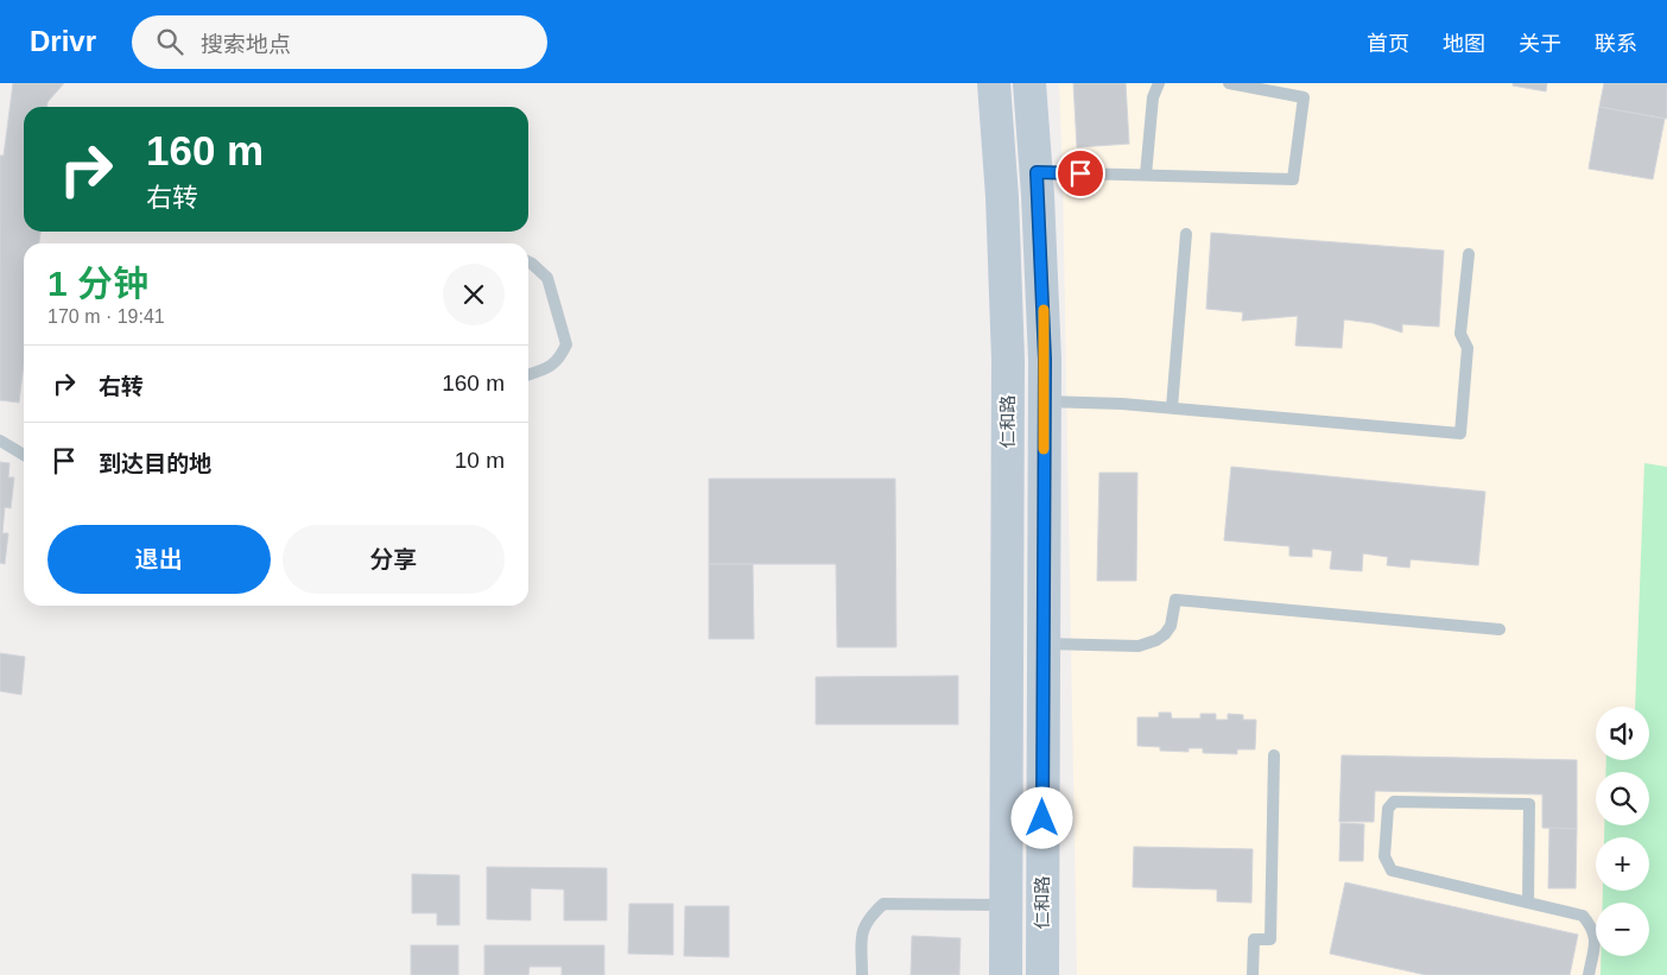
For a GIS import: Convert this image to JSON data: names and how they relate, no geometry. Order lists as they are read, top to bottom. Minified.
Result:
{"streets":{"main road":["仁和路"]},"page":{"header":"Drivr","search":"搜索地点","nav":["首页","地图","关于","联系"],"turn":["160 m","右转"],"heading":["1 分钟","170 m · 19:41"],"list":[{"name":"右转","value":"160 m"},{"name":"到达目的地","value":"10 m"}],"buttons":["退出","分享"],"map_buttons":["+","−"]}}
